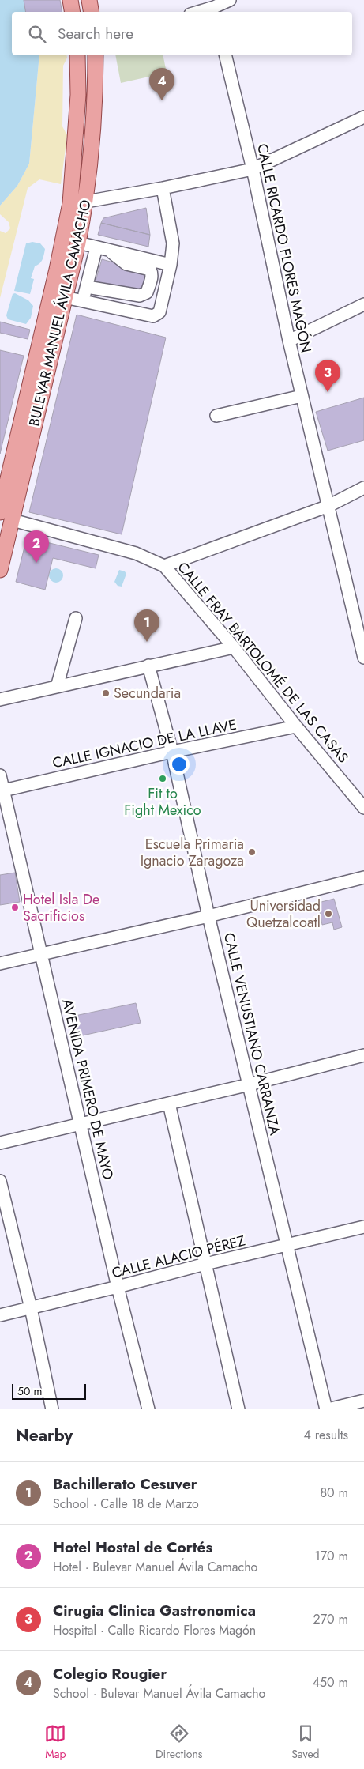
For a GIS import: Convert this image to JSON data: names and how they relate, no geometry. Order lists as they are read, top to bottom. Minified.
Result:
{"streets":{"main road":["BULEVAR MANUEL ÁVILA CAMACHO"],"street":["CALLE RICARDO FLORES MAGÓN","CALLE FRAY BARTOLOMÉ DE LAS CASAS","CALLE IGNACIO DE LA LLAVE","CALLE VENUSTIANO CARRANZA","AVENIDA PRIMERO DE MAYO","CALLE ALACIO PÉREZ"]},"crossings":[["BULEVAR MANUEL ÁVILA CAMACHO","CALLE FRAY BARTOLOMÉ DE LAS CASAS"],["CALLE FRAY BARTOLOMÉ DE LAS CASAS","CALLE IGNACIO DE LA LLAVE"],["CALLE IGNACIO DE LA LLAVE","CALLE VENUSTIANO CARRANZA"],["CALLE IGNACIO DE LA LLAVE","AVENIDA PRIMERO DE MAYO"],["CALLE VENUSTIANO CARRANZA","CALLE ALACIO PÉREZ"],["AVENIDA PRIMERO DE MAYO","CALLE ALACIO PÉREZ"]],"places":["Secundaria","Fit to Fight Mexico","Escuela Primaria Ignacio Zaragoza","Hotel Isla De Sacrificios","Universidad Quetzalcoatl"],"scale_bar":"50 m","page":{"search":"Search here","pins":["4","3","2","1"],"scale":"50 m","heading":["Nearby","4 results"],"list":[{"mark":"1","name":"Bachillerato Cesuver","note":"School · Calle 18 de Marzo","value":"80 m"},{"mark":"2","name":"Hotel Hostal de Cortés","note":"Hotel · Bulevar Manuel Ávila Camacho","value":"170 m"},{"mark":"3","name":"Cirugia Clinica Gastronomica","note":"Hospital · Calle Ricardo Flores Magón","value":"270 m"},{"mark":"4","name":"Colegio Rougier","note":"School · Bulevar Manuel Ávila Camacho","value":"450 m"}],"nav":["Map","Directions","Saved"]}}
